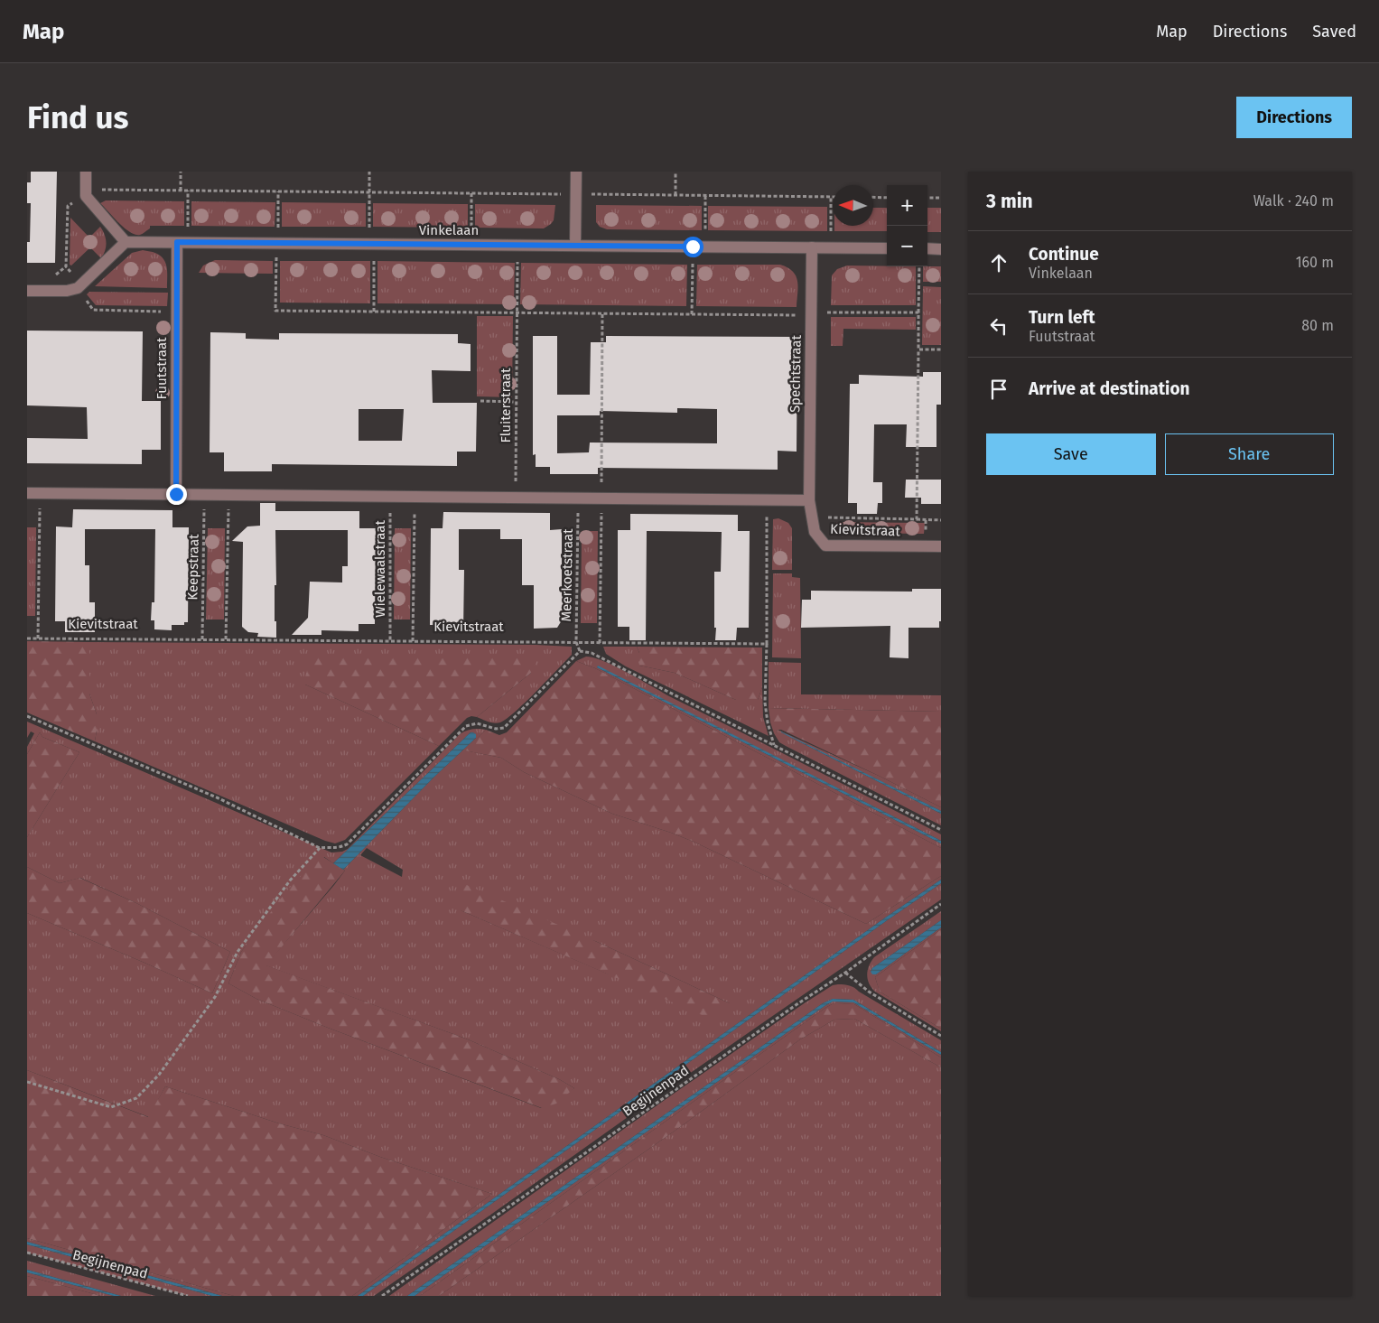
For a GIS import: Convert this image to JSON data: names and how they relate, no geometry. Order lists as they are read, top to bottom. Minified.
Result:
{"streets":{"street":["Vinkelaan","Fuutstraat","Spechtstraat","Kievitstraat"],"path":["Fluiterstraat","Keepstraat","Wielewaalstraat","Meerkoetstraat","Begijnenpad"]},"crossings":[["Vinkelaan","Fuutstraat"],["Vinkelaan","Spechtstraat"],["Vinkelaan","Fluiterstraat"],["Spechtstraat","Kievitstraat"],["Kievitstraat","Keepstraat"],["Kievitstraat","Wielewaalstraat"],["Kievitstraat","Meerkoetstraat"]],"north":"left","page":{"header":"Map","nav":["Map","Directions","Saved"],"buttons":["Directions",["Save","Share"]],"title":"Find us","heading":["3 min","Walk · 240 m"],"map_buttons":["+","−"],"list":[["Continue","Vinkelaan","160 m"],["Turn left","Fuutstraat","80 m"],"Arrive at destination"]}}
